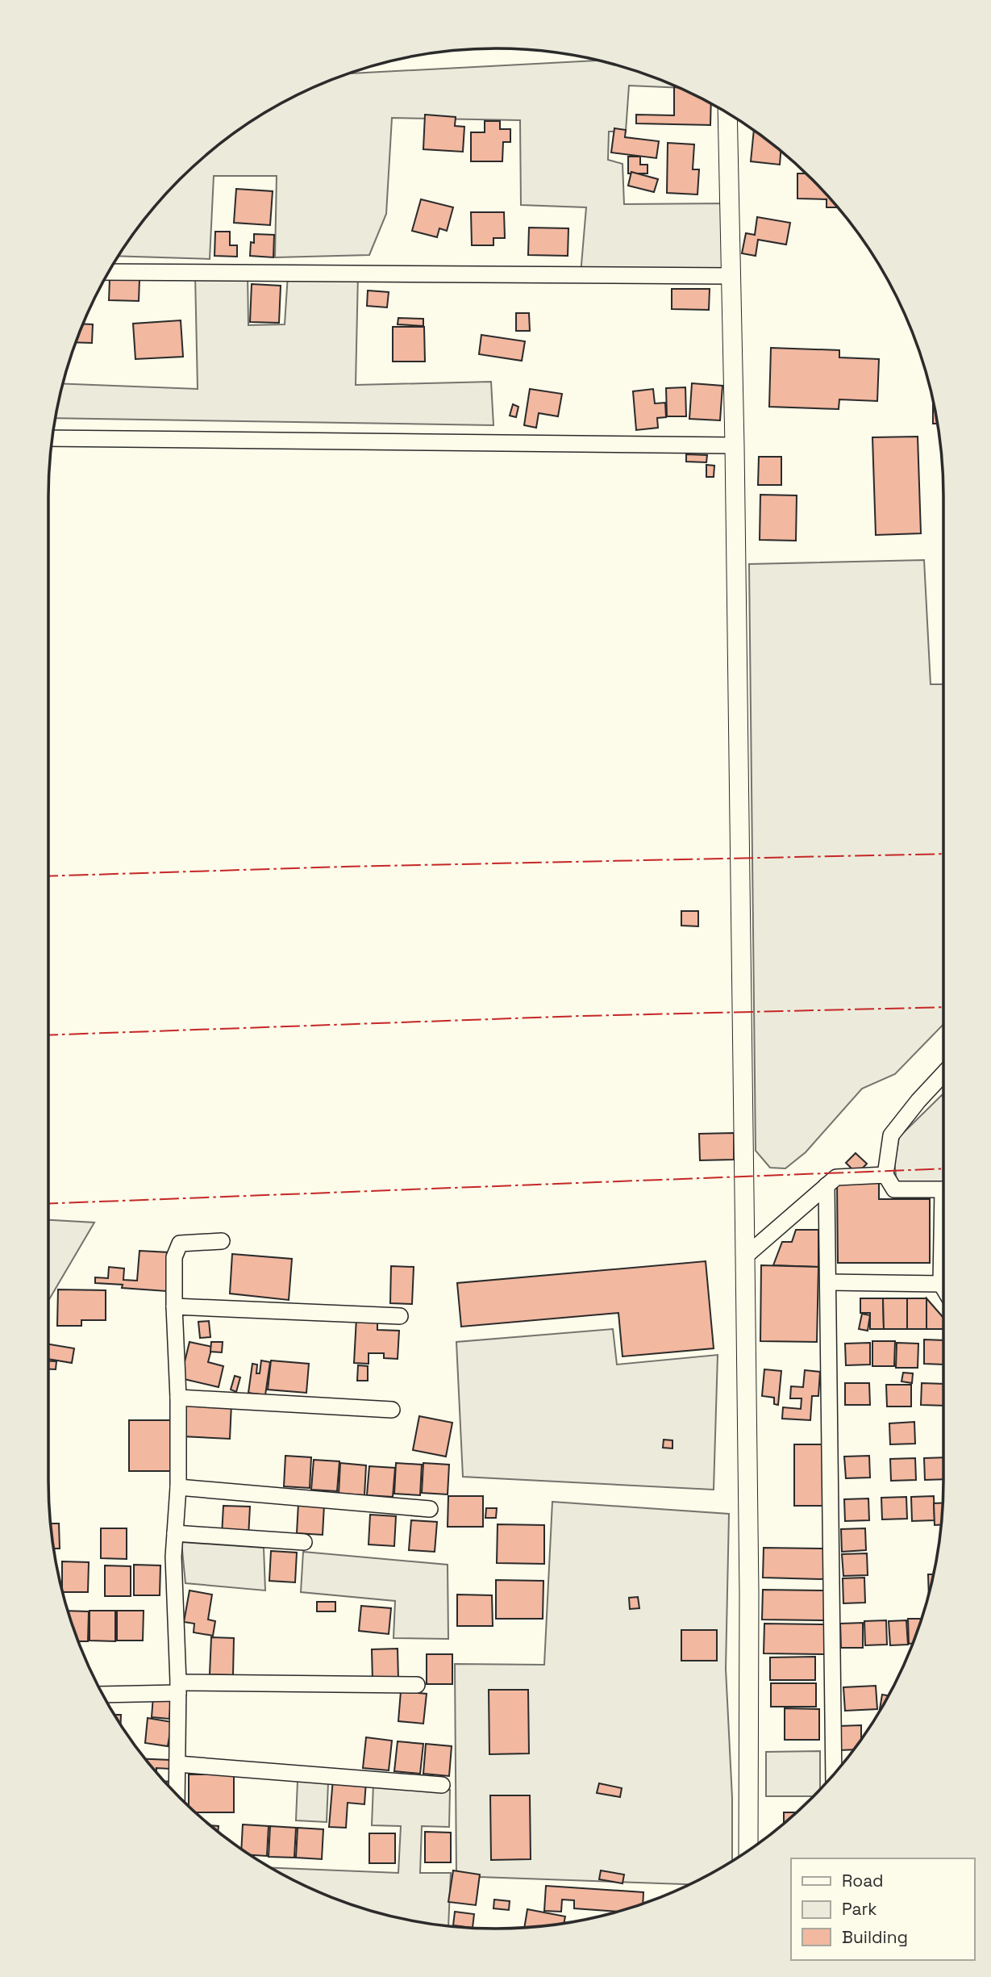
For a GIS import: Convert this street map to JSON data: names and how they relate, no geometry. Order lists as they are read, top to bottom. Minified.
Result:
{"legend":["Road","Park","Building"]}
